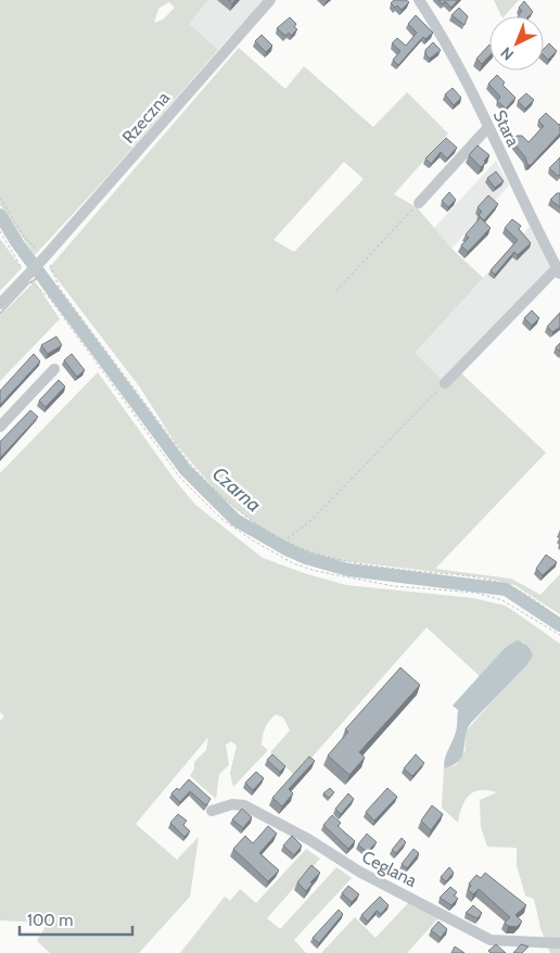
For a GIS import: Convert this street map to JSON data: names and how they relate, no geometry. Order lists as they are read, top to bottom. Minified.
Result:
{"streets":{"street":["Rzeczna","Stara","Ceglana"]},"water":["Czarna"],"scale_bar":"100 m","north":"bottom left"}
